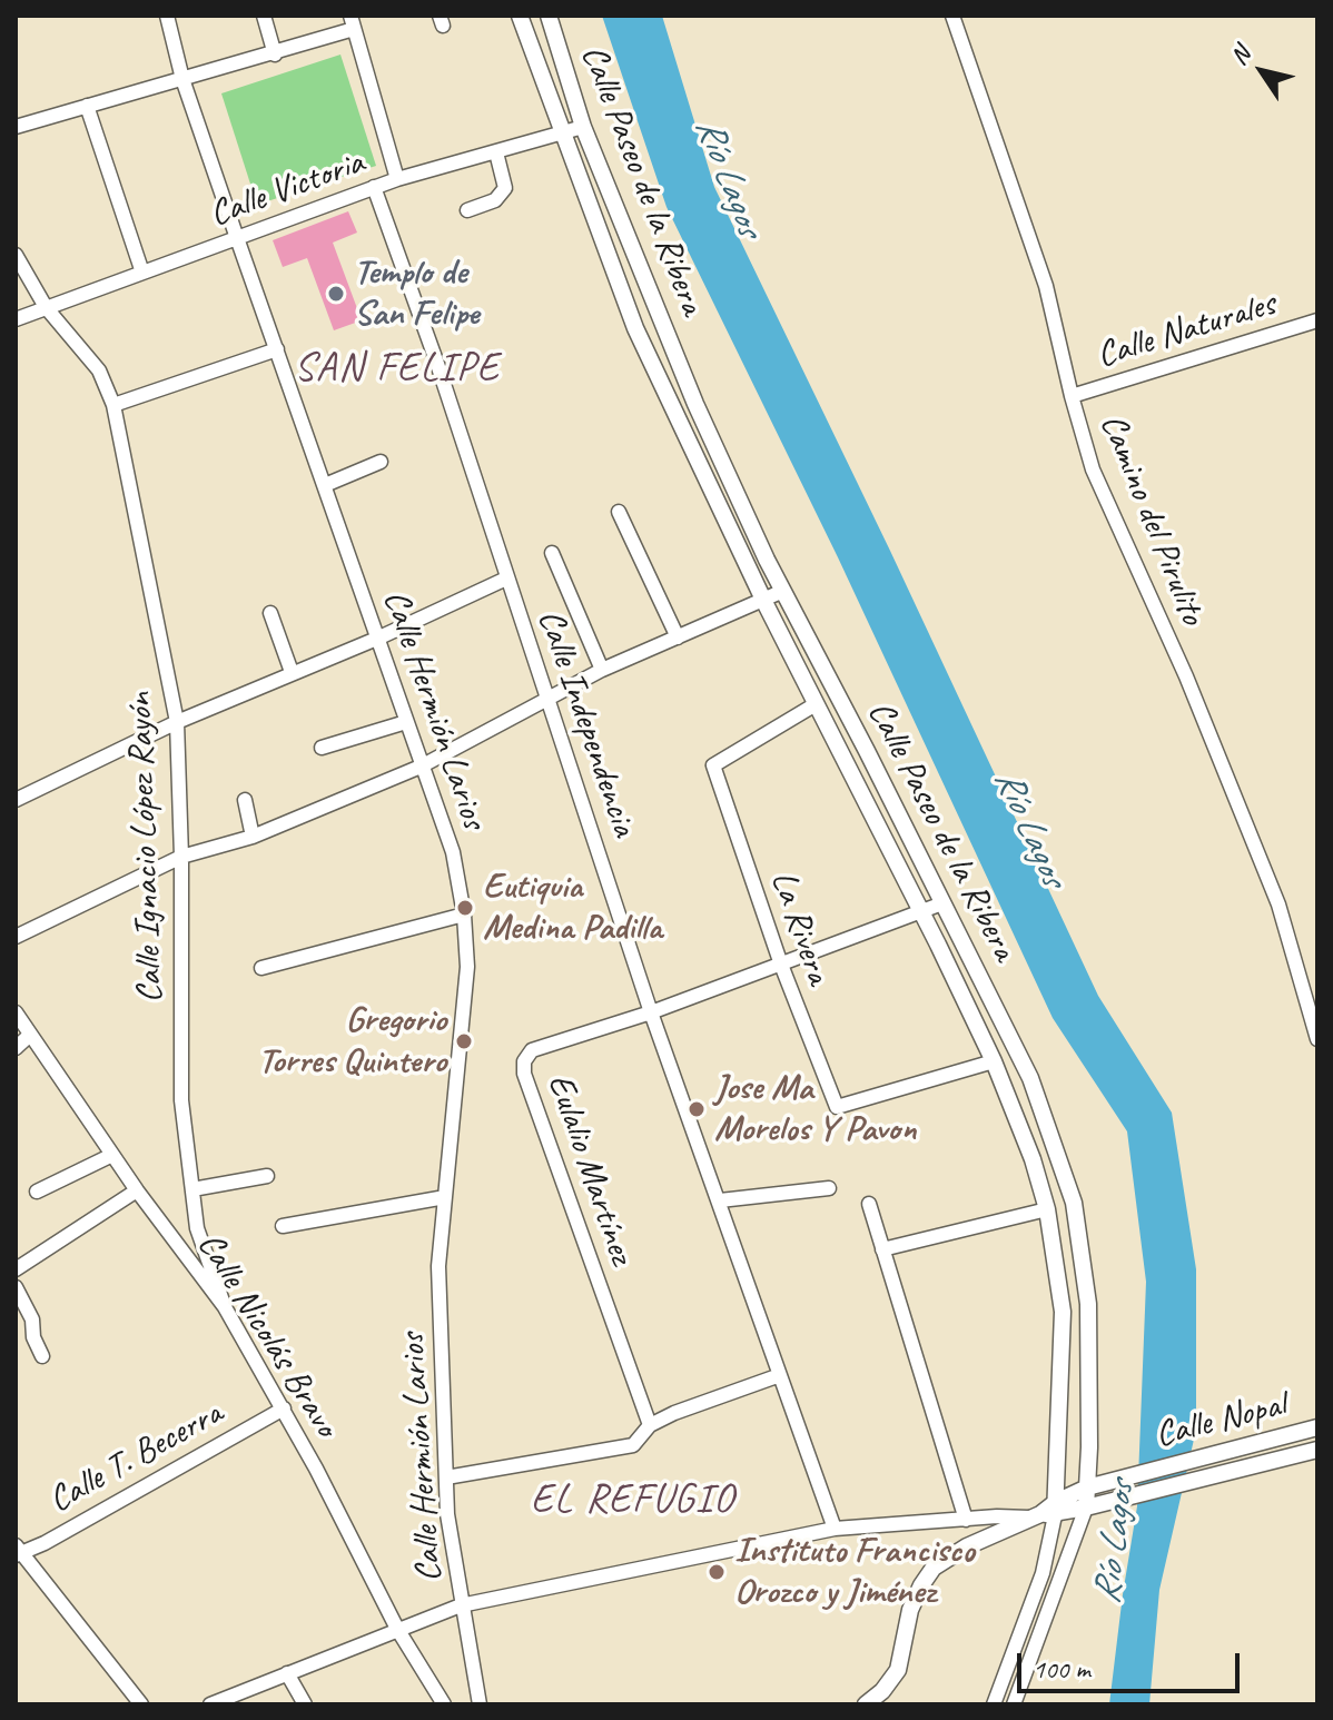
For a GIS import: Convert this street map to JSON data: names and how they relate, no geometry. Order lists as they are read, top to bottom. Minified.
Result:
{"streets":{"street":["Calle Paseo de la Ribera","Calle Victoria","Calle Naturales","Camino del Pirulito","Calle Hermión Larios","Calle Independencia","Calle Ignacio López Rayón","La Rivera","Eulalio Martínez","Calle Nicolás Bravo","Calle Nopal","Calle T. Becerra"]},"crossings":[["Calle Paseo de la Ribera","Calle Victoria"],["Calle Paseo de la Ribera","La Rivera"],["Calle Paseo de la Ribera","Calle Nopal"],["Calle Victoria","Calle Hermión Larios"],["Calle Victoria","Calle Independencia"],["Calle Victoria","Calle Ignacio López Rayón"],["Calle Naturales","Camino del Pirulito"],["Calle Independencia","Eulalio Martínez"],["Calle Ignacio López Rayón","Calle Nicolás Bravo"],["Calle Nicolás Bravo","Calle T. Becerra"]],"districts":["SAN FELIPE","EL REFUGIO"],"water":["Río Lagos"],"places":["Templo de San Felipe","Eutiquia Medina Padilla","Gregorio Torres Quintero","Jose Ma Morelos Y Pavon","Instituto Francisco Orozco y Jiménez"],"scale_bar":"100 m","north":"top left"}
